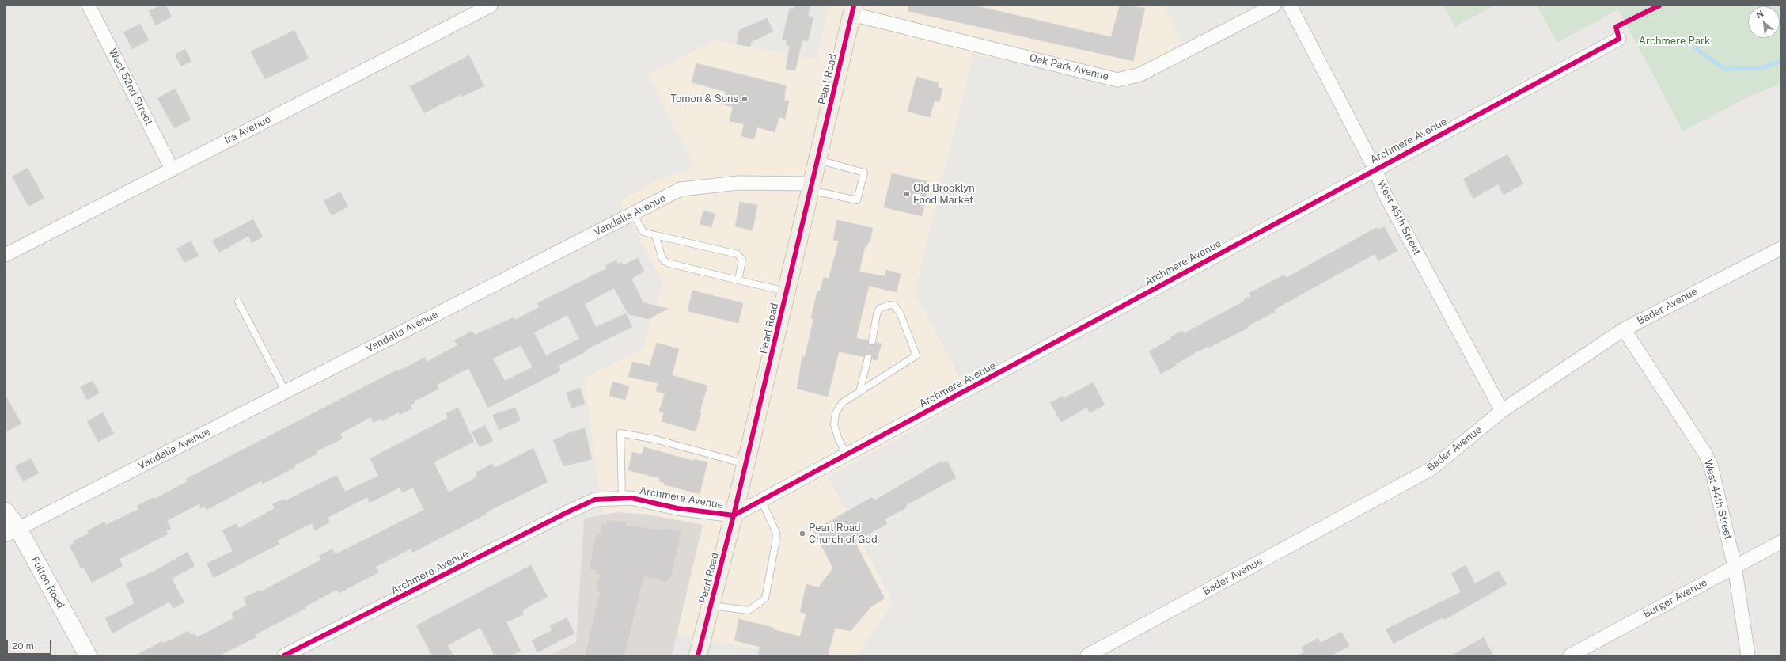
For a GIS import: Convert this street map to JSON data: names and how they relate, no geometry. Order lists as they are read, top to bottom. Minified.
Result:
{"streets":{"main road":["Pearl Road","Fulton Road"],"street":["Oak Park Avenue","West 52nd Street","Ira Avenue","Archmere Avenue","Vandalia Avenue","West 45th Street","Bader Avenue","West 44th Street","Burger Avenue"]},"crossings":[["Oak Park Avenue","Pearl Road"],["Pearl Road","Archmere Avenue"],["Pearl Road","Vandalia Avenue"],["West 52nd Street","Ira Avenue"],["Archmere Avenue","West 45th Street"],["Vandalia Avenue","Fulton Road"],["West 45th Street","Bader Avenue"],["Bader Avenue","West 44th Street"],["West 44th Street","Burger Avenue"]],"parks":["Archmere Park"],"places":["Tomon & Sons","Old Brooklyn Food Market","Pearl Road Church of God"],"scale_bar":"20 m","north":"top left"}
